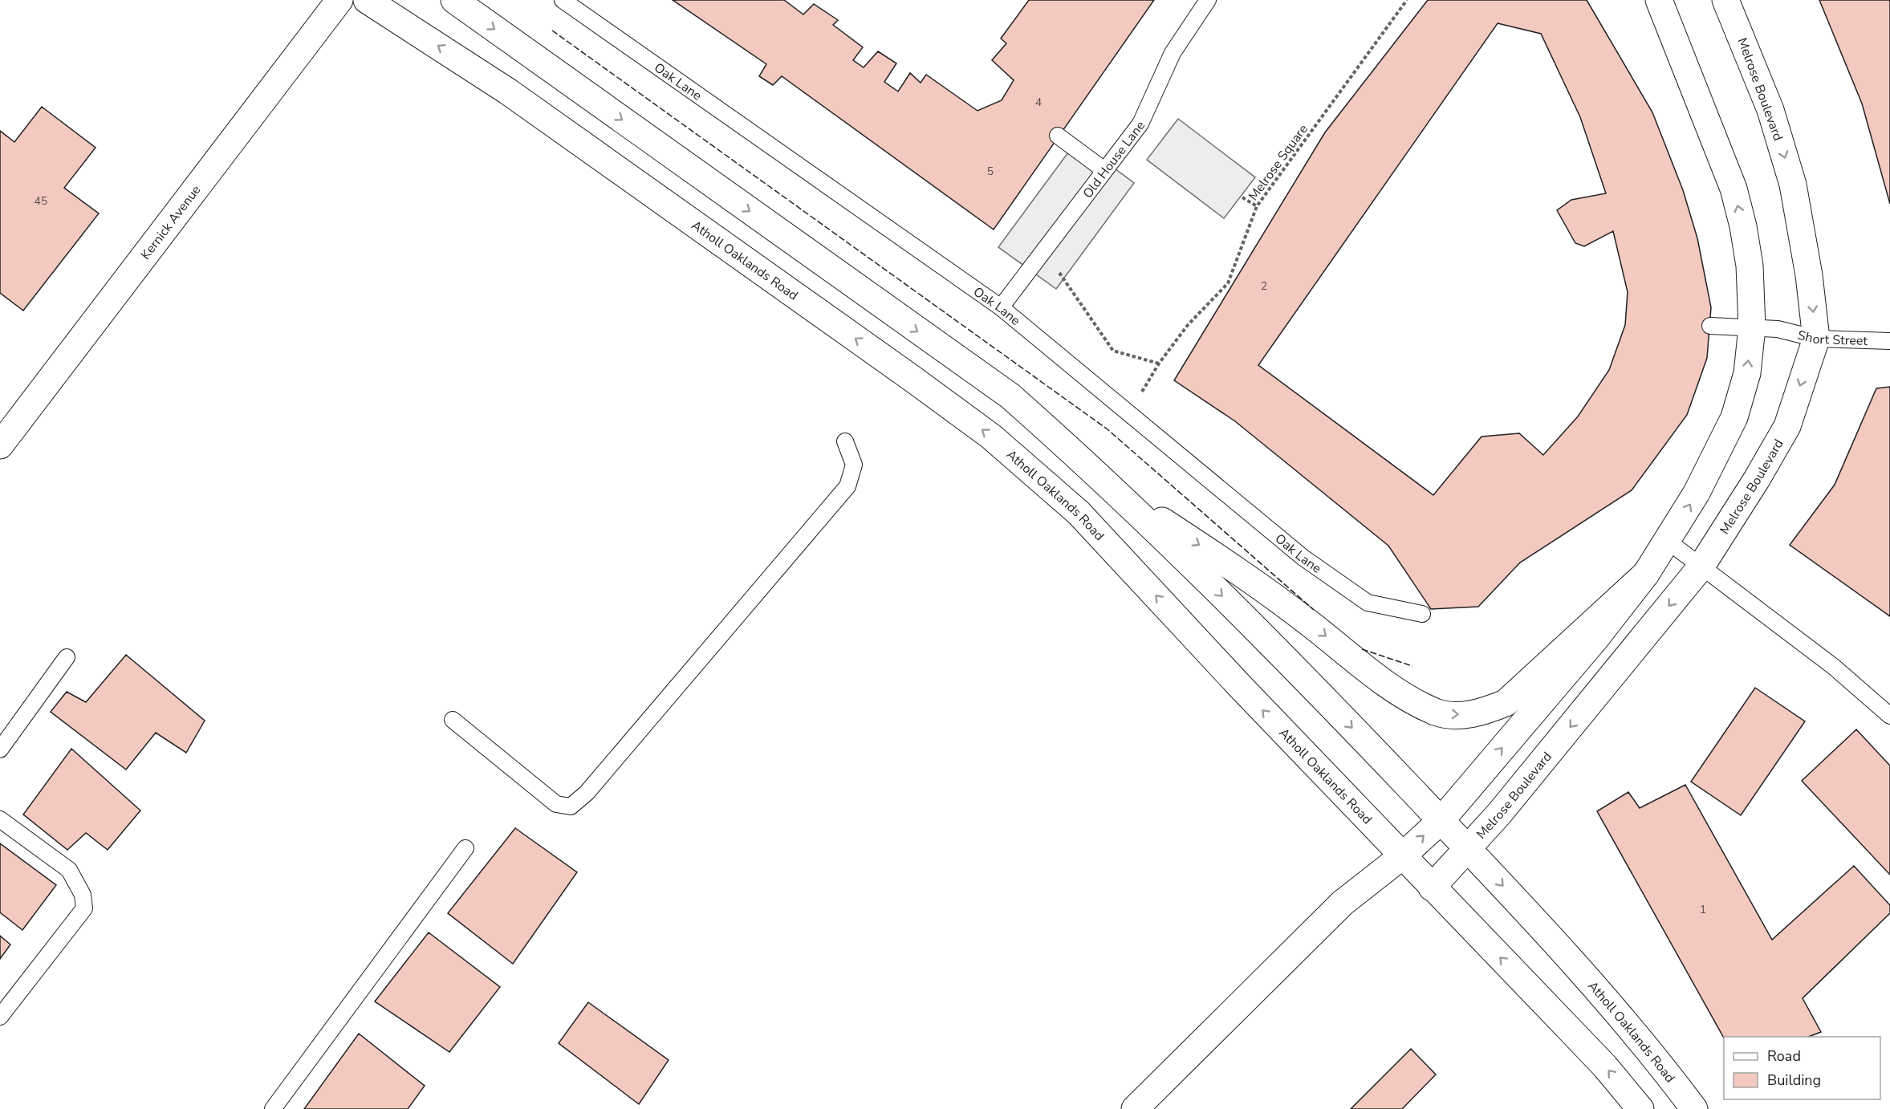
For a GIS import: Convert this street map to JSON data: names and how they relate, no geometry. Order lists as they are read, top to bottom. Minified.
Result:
{"streets":{"street":["Melrose Boulevard","Kernick Avenue","Atholl Oaklands Road"],"lane":["Oak Lane","Old House Lane","Short Street"],"path":["Melrose Square"]},"crossings":[["Oak Lane","Old House Lane"],["Oak Lane","Melrose Square"],["Melrose Boulevard","Atholl Oaklands Road"],["Melrose Boulevard","Short Street"]],"house_numbers":["4","5","45","2","1"],"legend":["Road","Building"]}
